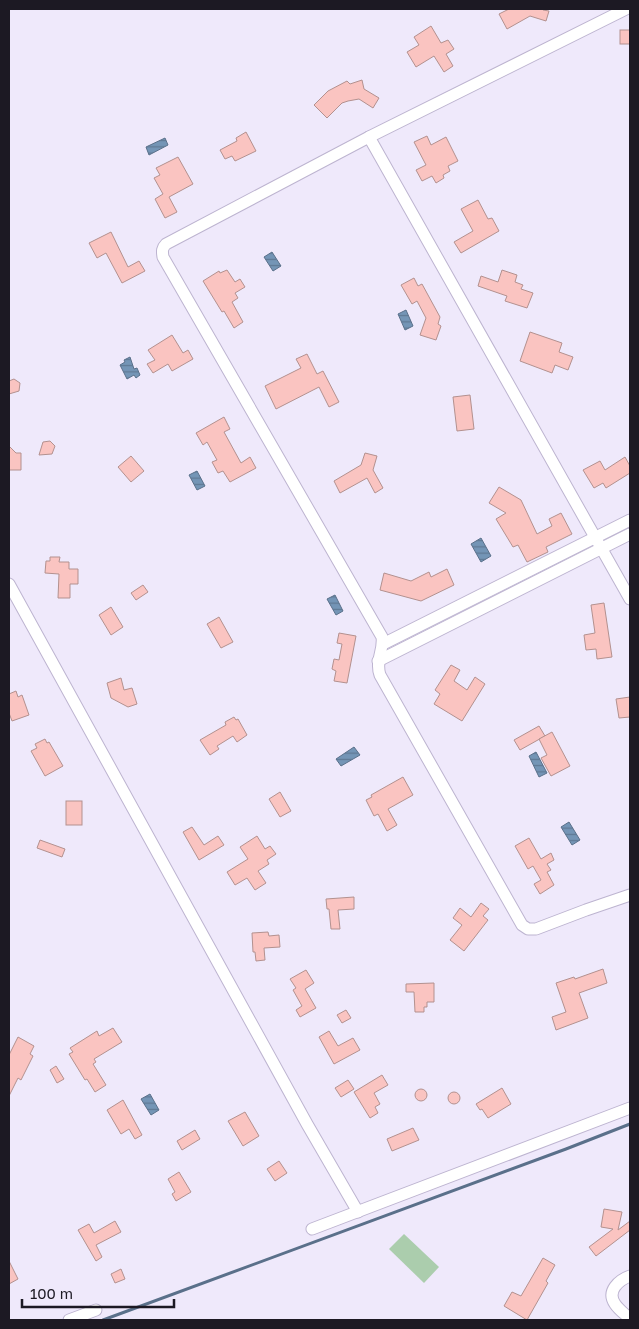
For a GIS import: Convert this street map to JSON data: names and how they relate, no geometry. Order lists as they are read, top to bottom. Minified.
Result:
{"scale_bar":"100 m"}
